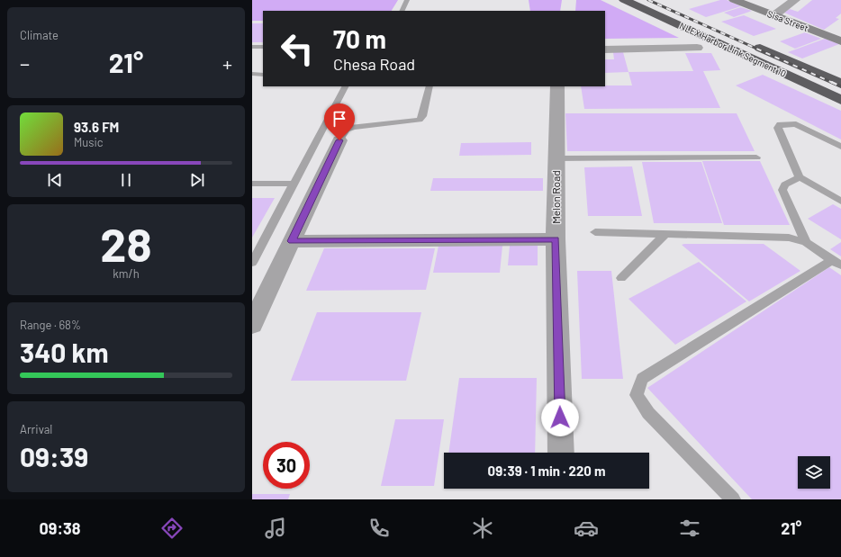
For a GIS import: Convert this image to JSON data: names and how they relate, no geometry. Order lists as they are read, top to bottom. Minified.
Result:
{"streets":{"highway":["NLEX Harbor Link Segment 10"],"street":["Sisa Street","Melon Road"]},"page":{"tile":["Climate",["28","km/h"],["Range · 68%","340 km"],["Arrival","09:39"]],"turn":["70 m","Chesa Road"],"heat":["−","21°","+"],"song":["93.6 FM","Music"],"limit":"30","trip":"09:39 · 1 min · 220 m","tabs":["09:38","21°"]}}
